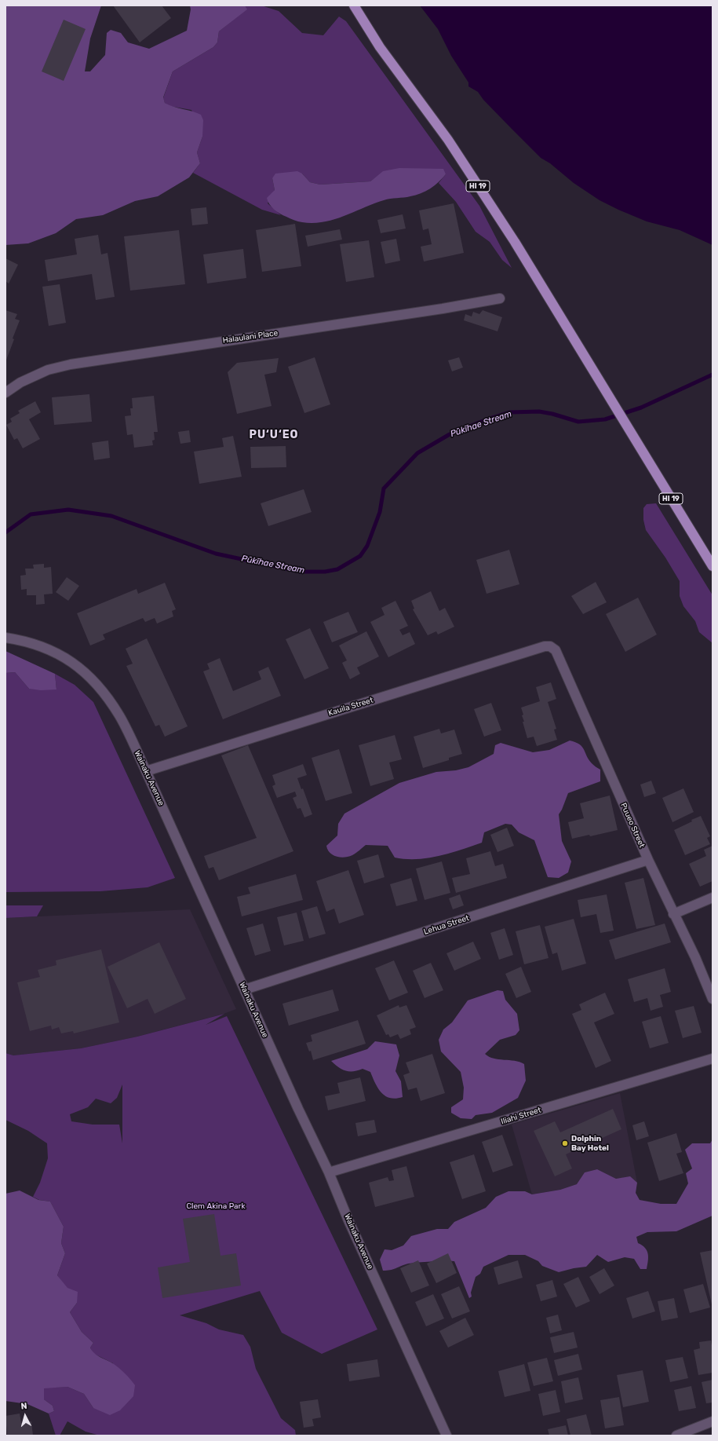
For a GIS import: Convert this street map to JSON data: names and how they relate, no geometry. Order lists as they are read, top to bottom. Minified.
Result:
{"streets":{"main road":["HI 19"],"street":["Halaulani Place","Kauila Street","Wainaku Avenue","Puueo Street","Lehua Street","Iliahi Street"]},"crossings":[["Kauila Street","Wainaku Avenue"],["Kauila Street","Puueo Street"],["Wainaku Avenue","Lehua Street"],["Wainaku Avenue","Iliahi Street"],["Puueo Street","Lehua Street"]],"districts":["PU‘U‘EO"],"water":["Pūkīhae Stream"],"parks":["Clem Akina Park"],"places":["Dolphin Bay Hotel"],"north":"top"}
